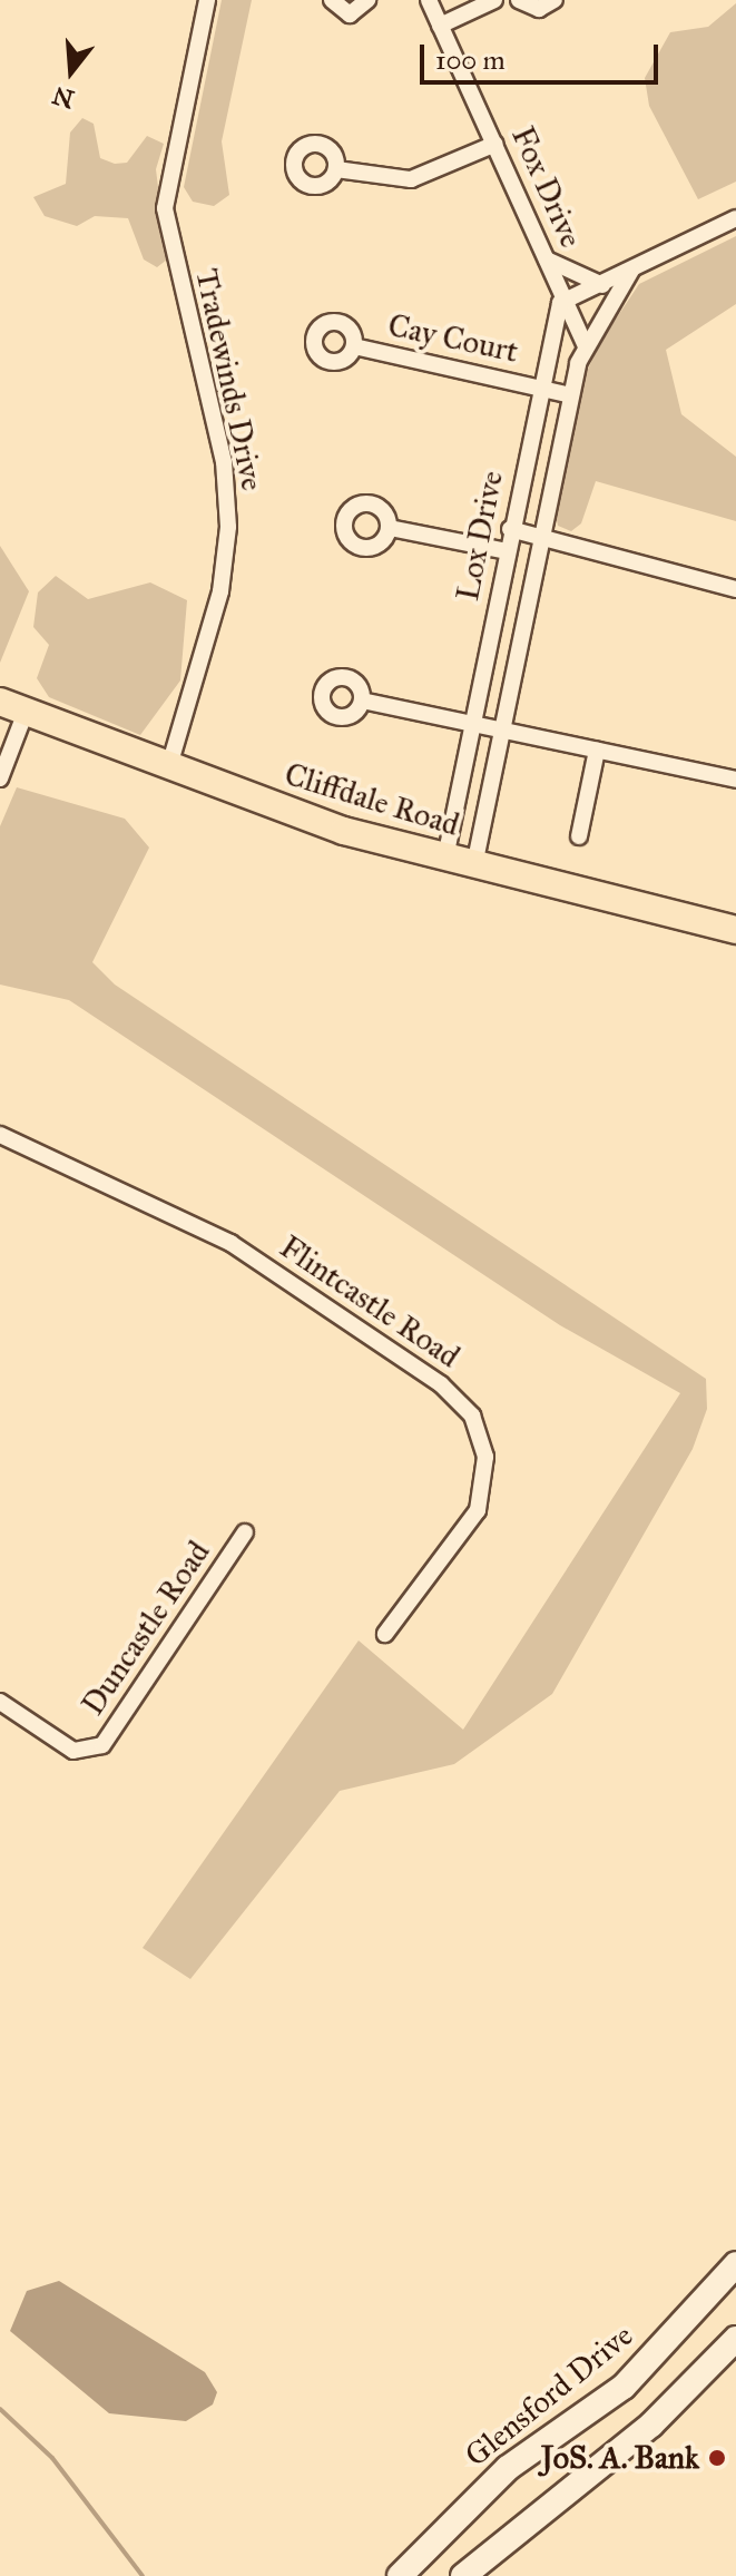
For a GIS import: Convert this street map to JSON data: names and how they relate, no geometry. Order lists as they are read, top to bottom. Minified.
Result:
{"streets":{"main road":["Cliffdale Road","Glensford Drive"],"street":["Fox Drive","Cay Court","Tradewinds Drive","Lox Drive","Flintcastle Road","Duncastle Road"]},"crossings":[["Fox Drive","Lox Drive"],["Cay Court","Lox Drive"],["Tradewinds Drive","Cliffdale Road"],["Lox Drive","Cliffdale Road"]],"places":["JoS. A. Bank"],"scale_bar":"100 m","north":"bottom"}
